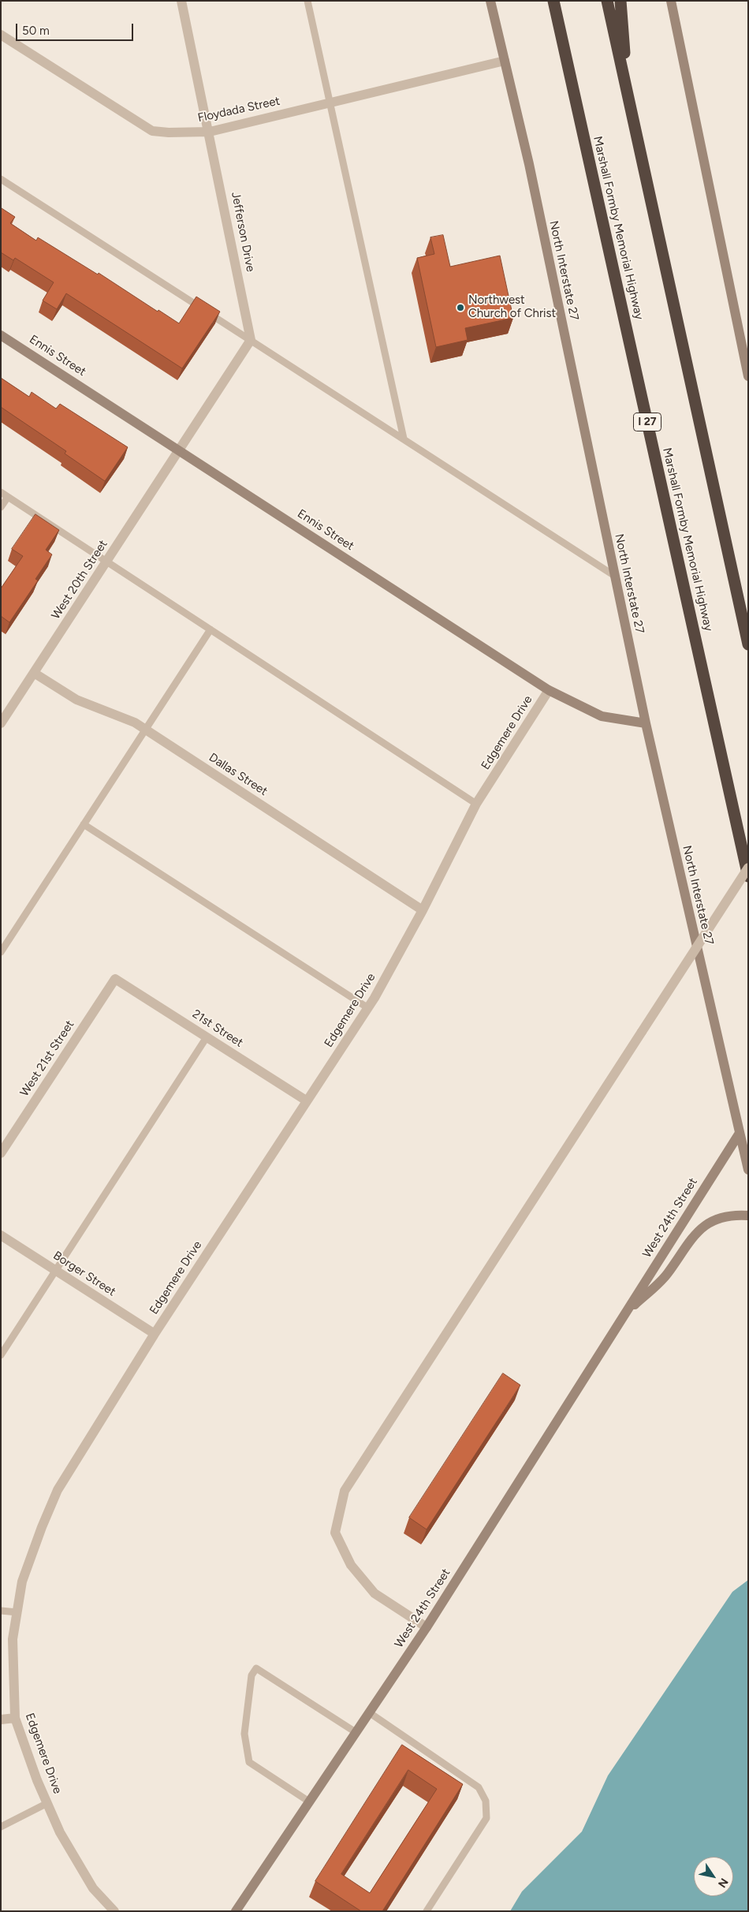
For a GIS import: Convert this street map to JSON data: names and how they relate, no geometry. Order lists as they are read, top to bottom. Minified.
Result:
{"streets":{"highway":["Marshall Formby Memorial Highway","I 27"],"main road":["North Interstate 27","Ennis Street","West 24th Street"],"street":["Floydada Street","Jefferson Drive","West 20th Street","Edgemere Drive","Dallas Street","21st Street","West 21st Street","Borger Street"]},"crossings":[["Floydada Street","Jefferson Drive"],["Floydada Street","North Interstate 27"],["North Interstate 27","Ennis Street"],["North Interstate 27","West 24th Street"],["Ennis Street","West 20th Street"],["Ennis Street","Edgemere Drive"],["West 20th Street","Dallas Street"],["Edgemere Drive","Dallas Street"],["Edgemere Drive","21st Street"],["Edgemere Drive","Borger Street"],["21st Street","West 21st Street"]],"places":["Northwest Church of Christ"],"scale_bar":"50 m","north":"bottom right"}
